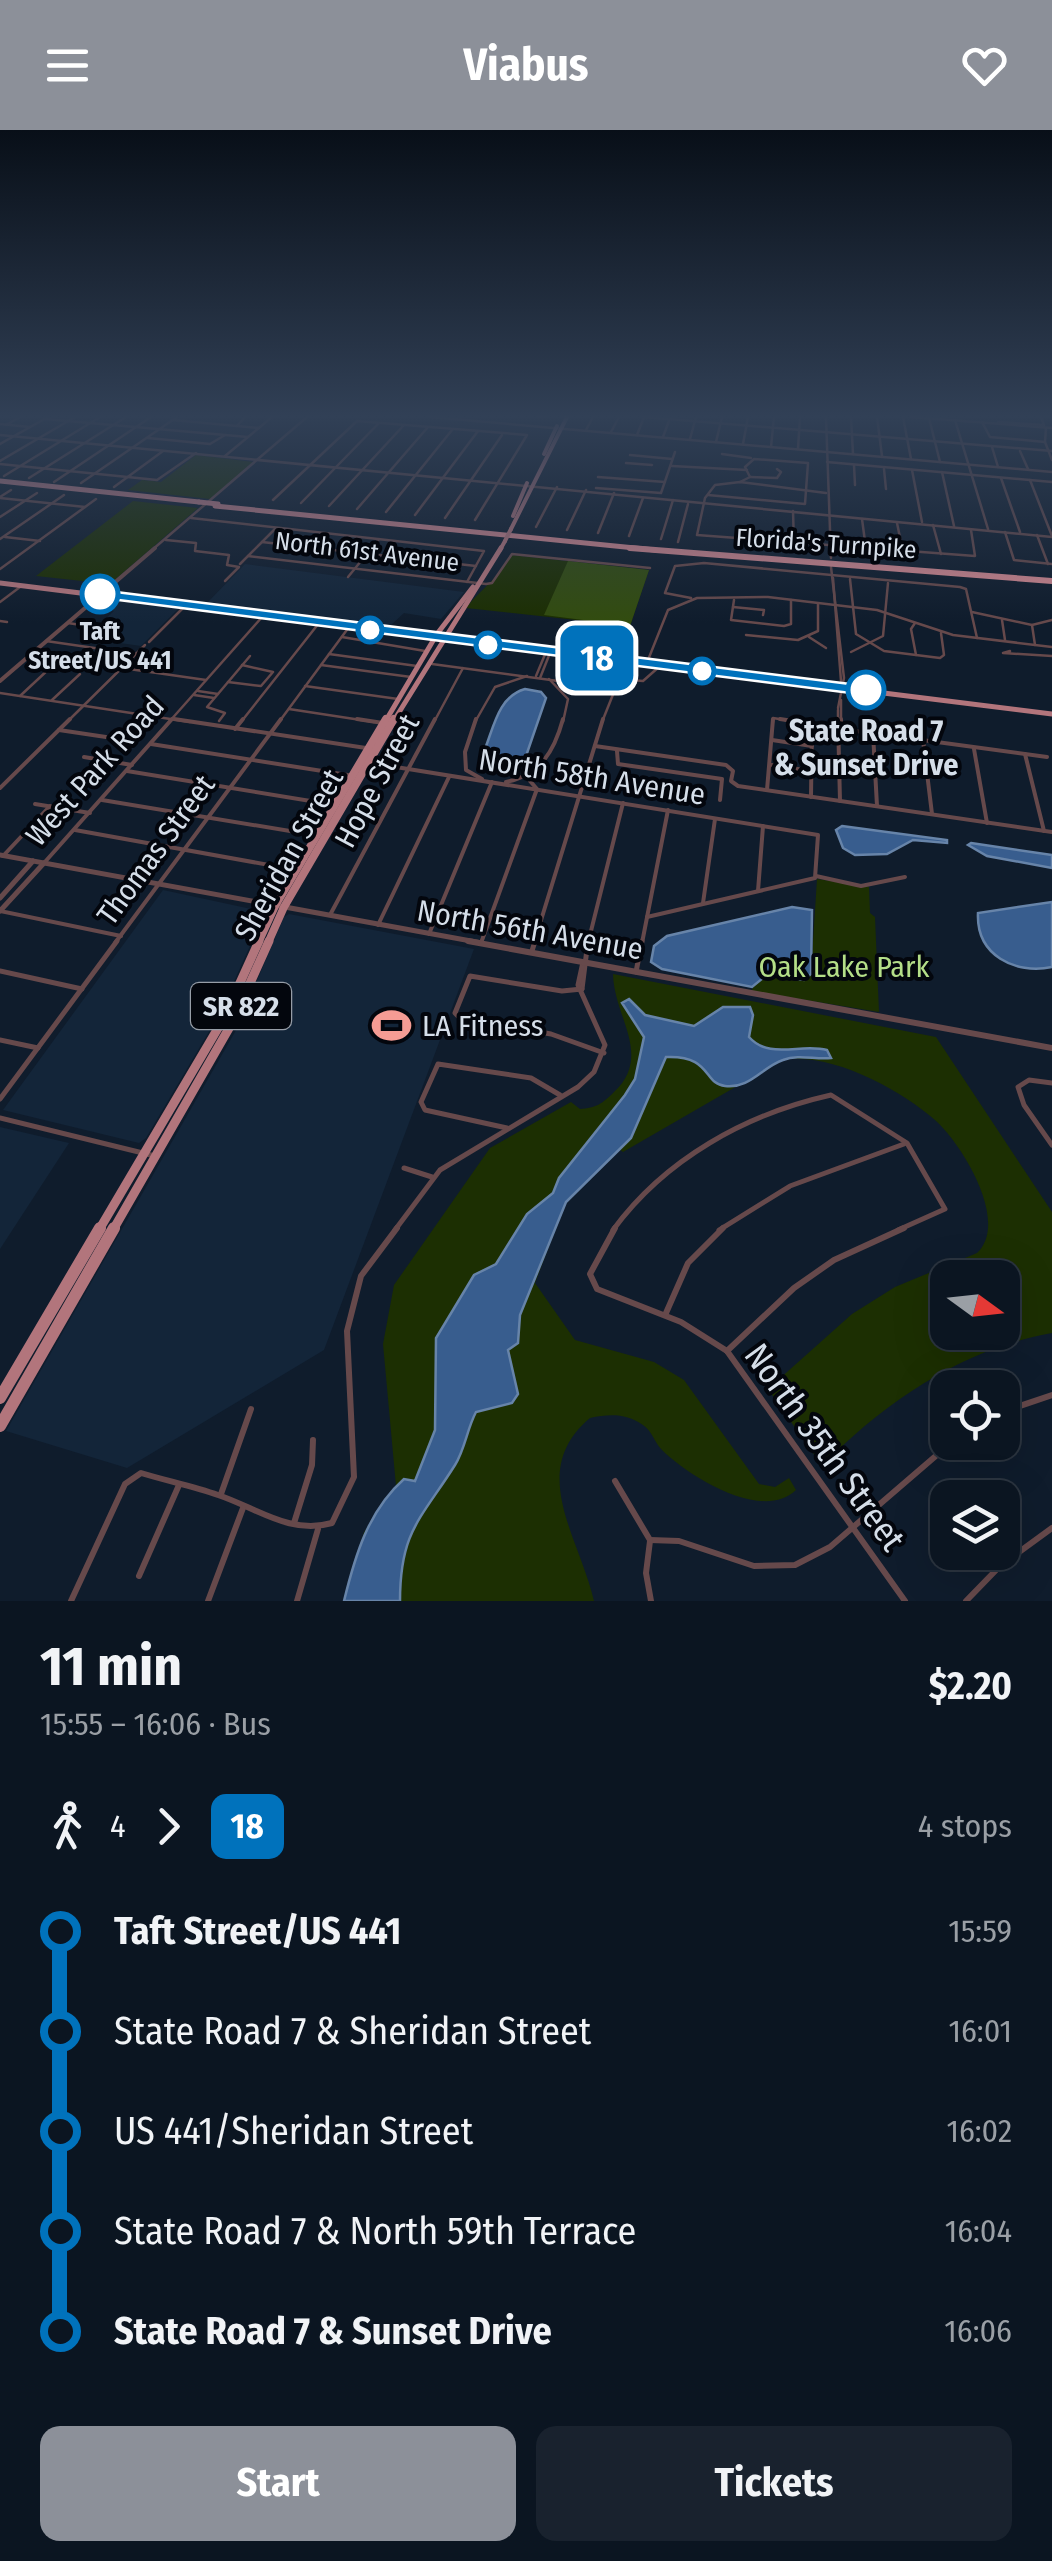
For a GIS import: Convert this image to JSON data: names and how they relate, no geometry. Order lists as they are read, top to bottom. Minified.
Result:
{"streets":{"highway":["Florida's Turnpike"],"main road":["Sheridan Street","SR 822"],"street":["North 61st Avenue","West Park Road","North 58th Avenue","Hope Street","Thomas Street","North 56th Avenue","North 35th Street"]},"crossings":[["North 61st Avenue","Sheridan Street"],["West Park Road","North 56th Avenue"],["North 58th Avenue","Hope Street"],["North 58th Avenue","Sheridan Street"],["Hope Street","North 56th Avenue"],["Thomas Street","North 56th Avenue"],["Sheridan Street","North 56th Avenue"]],"parks":["Oak Lake Park"],"places":{"other":["Taft Street/US 441","State Road 7 & Sunset Drive"],"sports":["LA Fitness"]},"lines":["bus line 18"],"north":"right","page":{"header":"Viabus","on_map":"18","heading":["11 min","15:55 – 16:06 · Bus","$2.20"],"legs":["4","18","4 stops"],"list":[{"name":"Taft Street/US 441","value":"15:59"},{"name":"State Road 7 & Sheridan Street","value":"16:01"},{"name":"US 441/Sheridan Street","value":"16:02"},{"name":"State Road 7 & North 59th Terrace","value":"16:04"},{"name":"State Road 7 & Sunset Drive","value":"16:06"}],"buttons":["Start","Tickets"]}}
